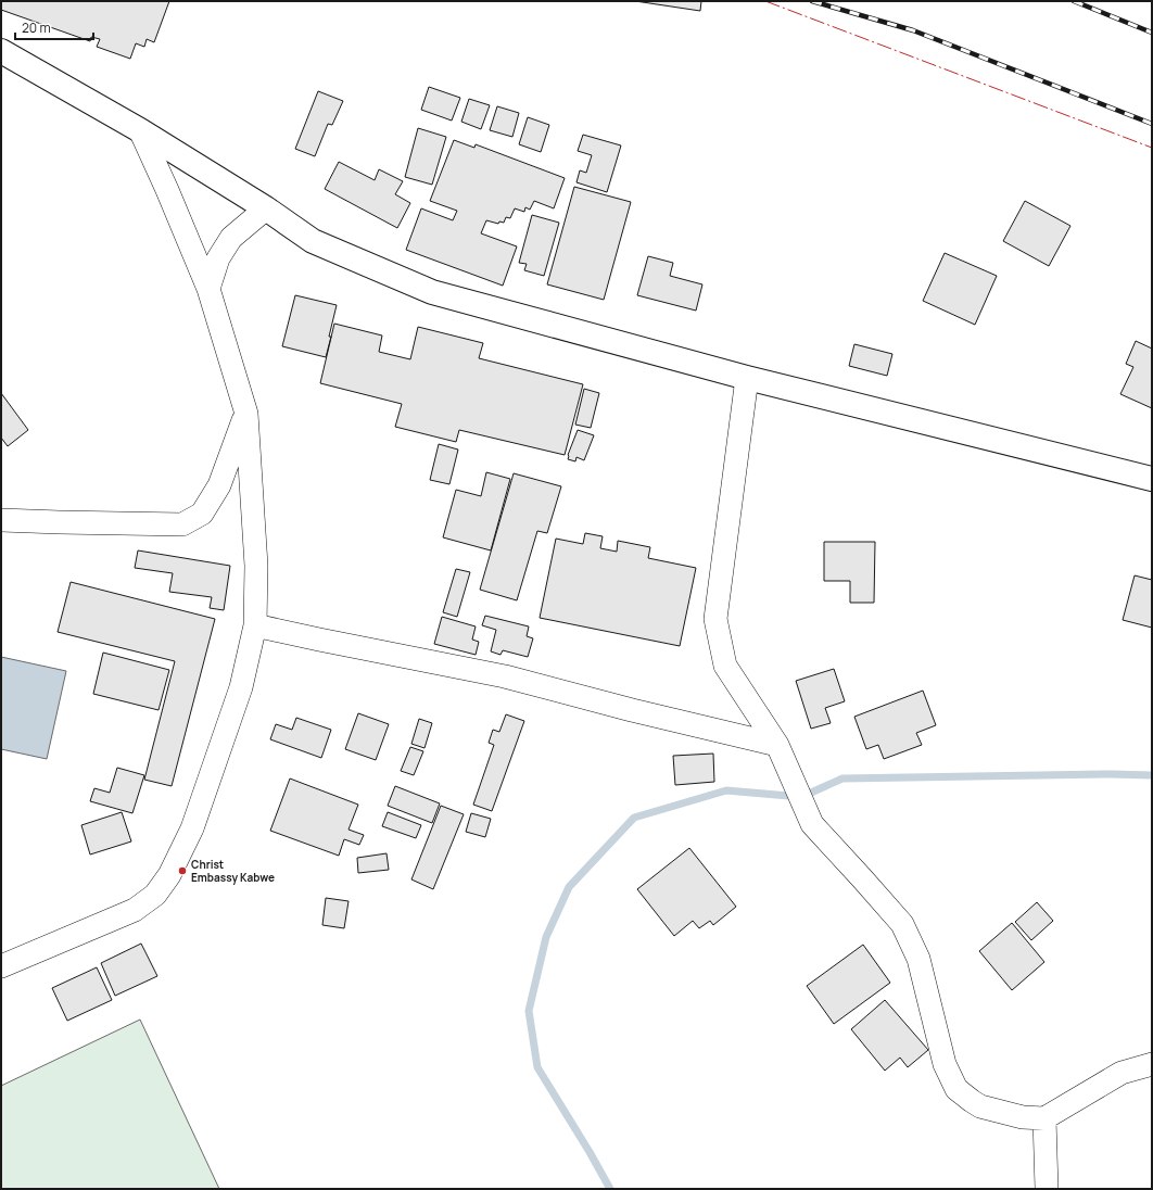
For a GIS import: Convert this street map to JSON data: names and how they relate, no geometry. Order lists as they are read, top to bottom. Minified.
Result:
{"places":["Christ Embassy Kabwe"],"scale_bar":"20 m"}
